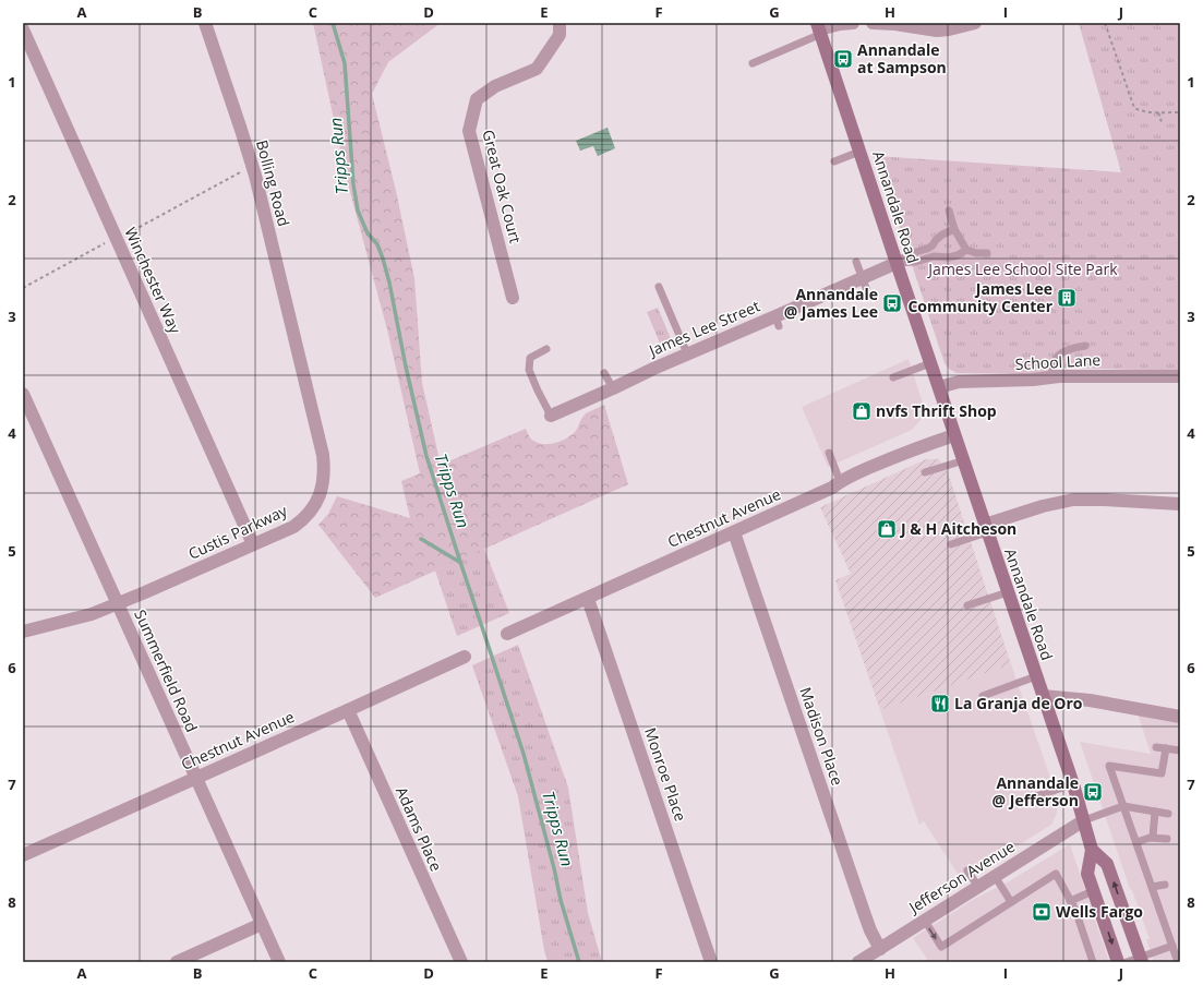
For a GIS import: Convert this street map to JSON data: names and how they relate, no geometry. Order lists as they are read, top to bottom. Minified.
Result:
{"streets":{"main road":["Annandale Road"],"street":["Bolling Road","Great Oak Court","Winchester Way","James Lee Street","School Lane","Chestnut Avenue","Custis Parkway","Summerfield Road","Madison Place","Monroe Place","Adams Place","Jefferson Avenue"]},"crossings":[["Bolling Road","Custis Parkway"],["Annandale Road","James Lee Street"],["Annandale Road","School Lane"],["Annandale Road","Chestnut Avenue"],["Annandale Road","Jefferson Avenue"],["Winchester Way","Custis Parkway"],["Chestnut Avenue","Summerfield Road"],["Chestnut Avenue","Madison Place"],["Chestnut Avenue","Monroe Place"],["Chestnut Avenue","Adams Place"],["Custis Parkway","Summerfield Road"],["Madison Place","Jefferson Avenue"]],"water":["Tripps Run"],"parks":["James Lee School Site Park"],"places":{"bus stop":["Annandale at Sampson","Annandale @ James Lee","Annandale @ Jefferson"],"building":["James Lee Community Center"],"shop":["nvfs Thrift Shop","J & H Aitcheson"],"restaurant":["La Granja de Oro"],"bank":["Wells Fargo"]},"grid":{"columns":["A","B","C","D","E","F","G","H","I","J"],"rows":["1","2","3","4","5","6","7","8"]}}
